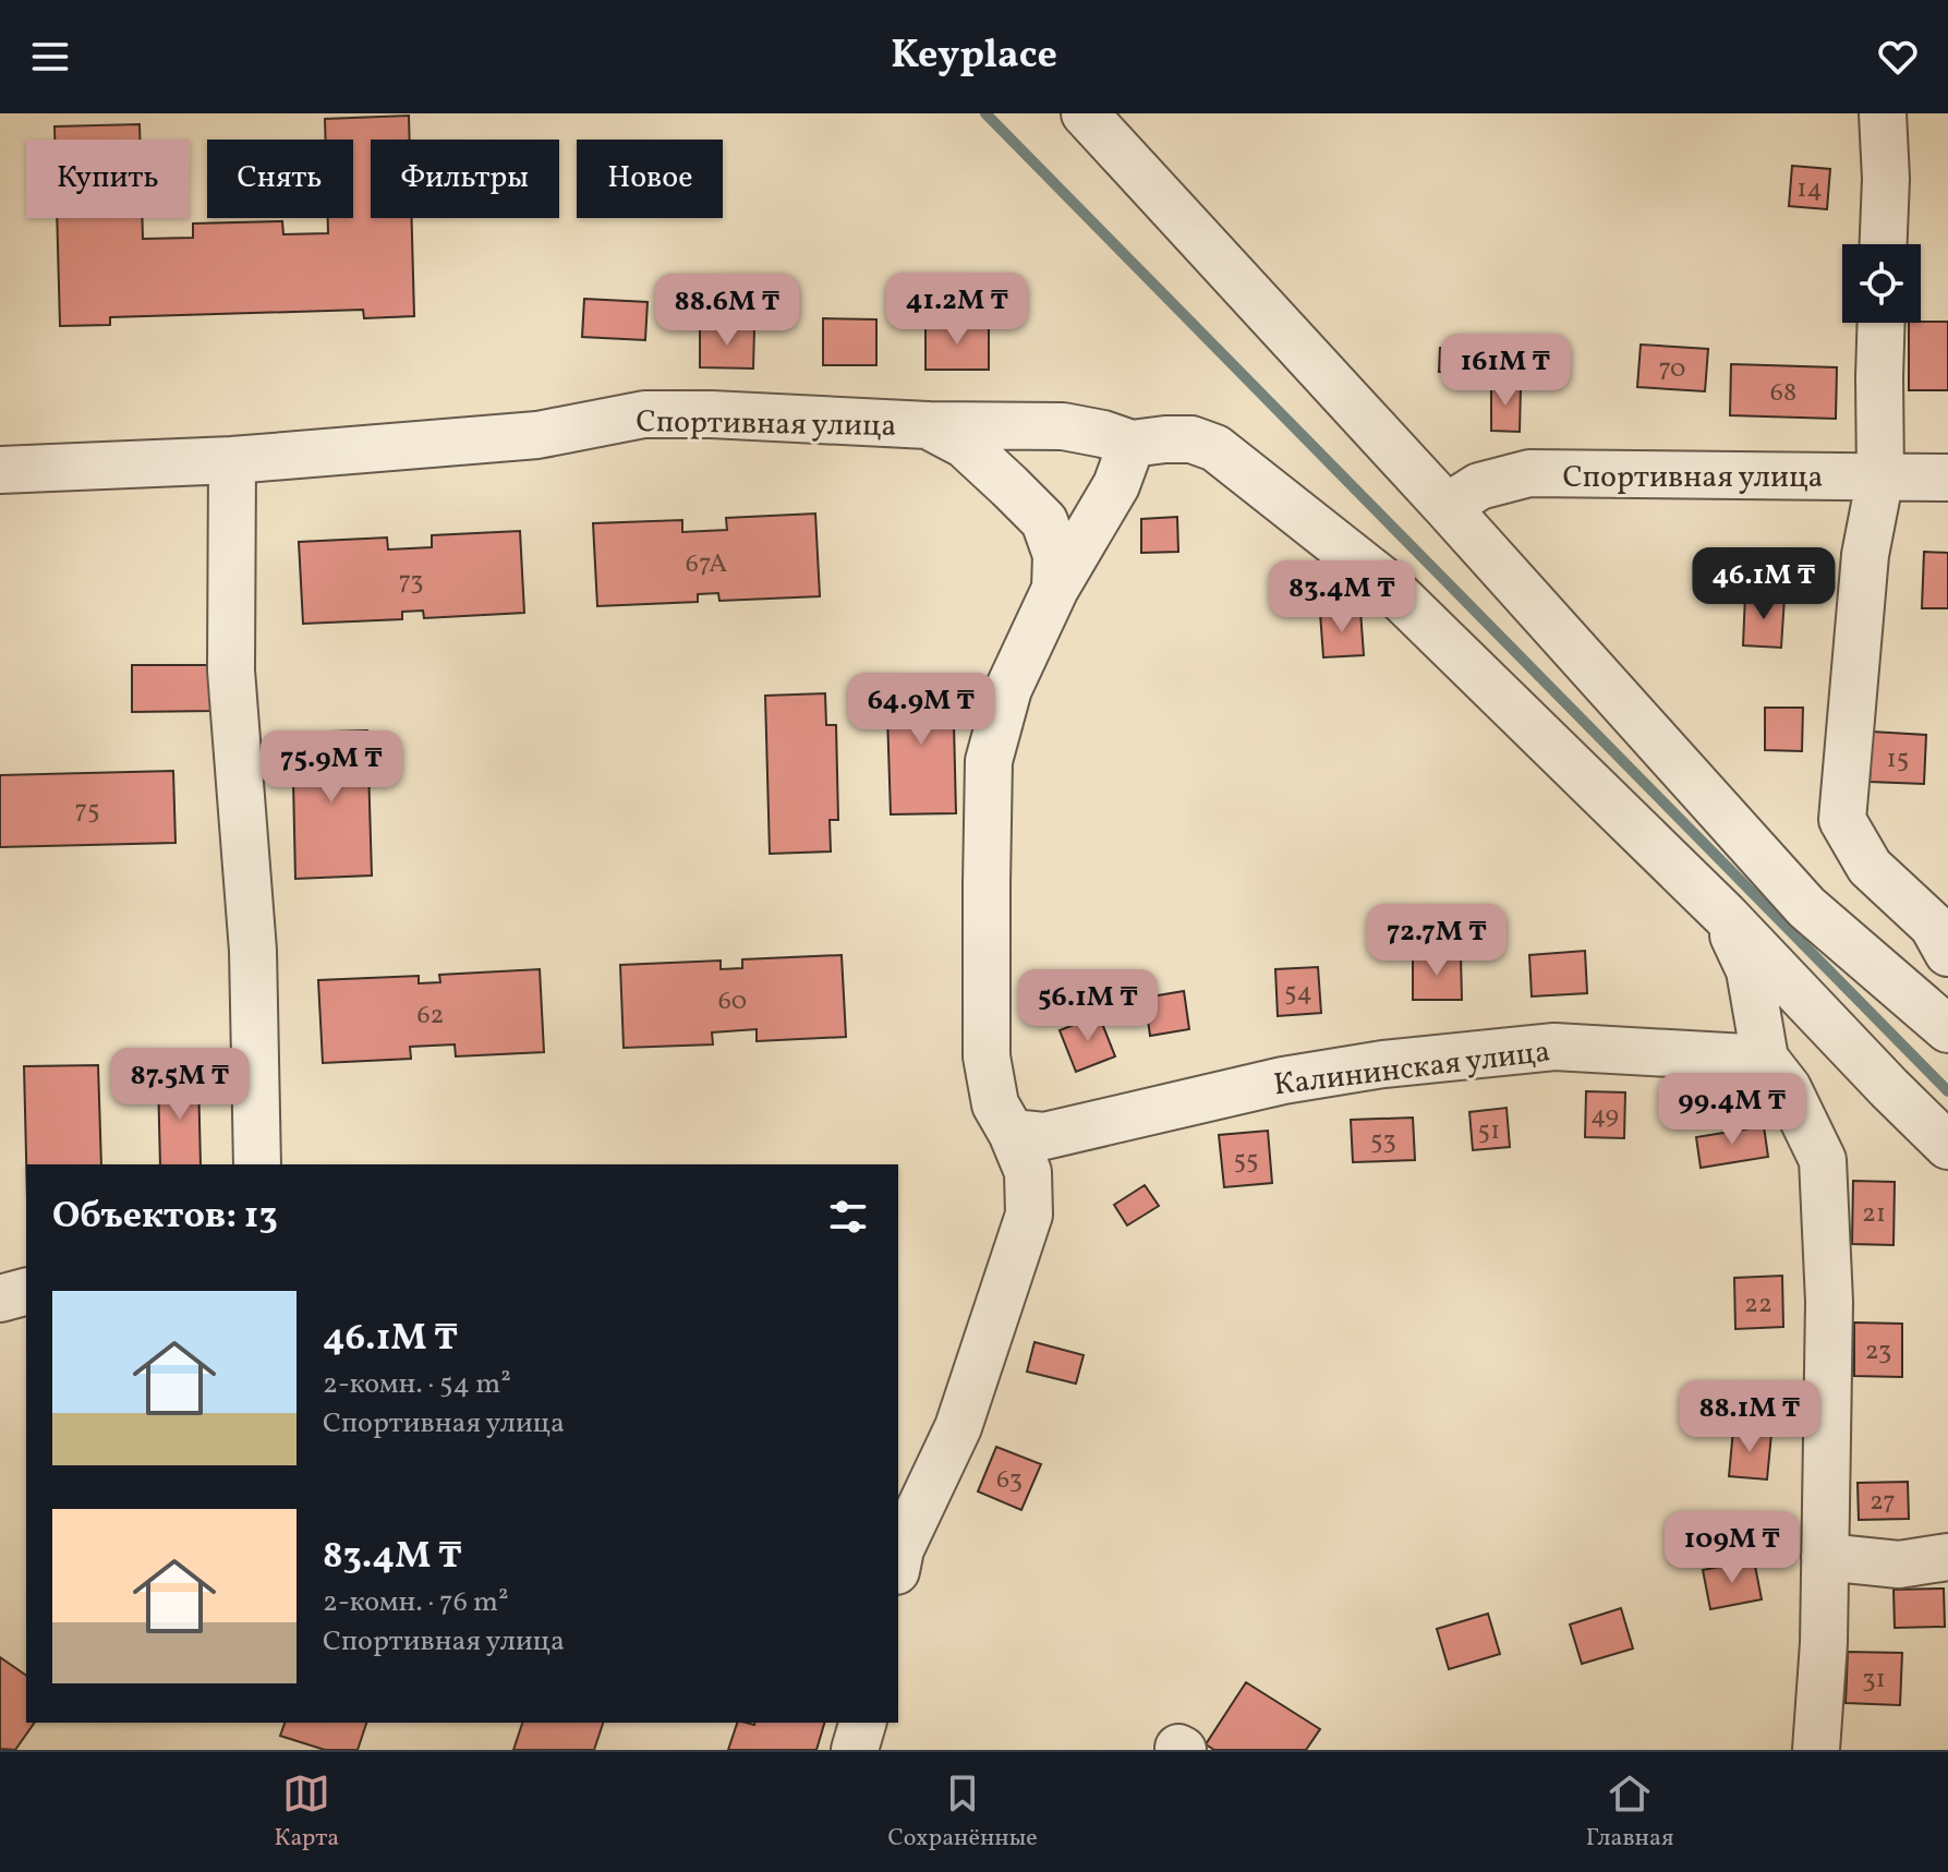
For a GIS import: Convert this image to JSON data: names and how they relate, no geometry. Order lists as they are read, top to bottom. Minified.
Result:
{"streets":{"street":["Спортивная улица","Калининская улица"]},"house_numbers":["14","70","68","67А","73","15","75","54","60","62","49","51","53","55","21","22","23","63","27","31"],"page":{"header":"Keyplace","chip":["Купить","Снять","Фильтры","Новое"],"price":["41.2M ₸","88.6M ₸","161M ₸","46.1M ₸","83.4M ₸","64.9M ₸","75.9M ₸","72.7M ₸","56.1M ₸","87.5M ₸","99.4M ₸","88.1M ₸","109M ₸"],"heading":"Объектов: 13","list":[{"name":"46.1M ₸","note":"2-комн. · 54 m² · Спортивная улица"},{"name":"83.4M ₸","note":"2-комн. · 76 m² · Спортивная улица"}],"tabs":["Карта","Сохранённые","Главная"]}}
